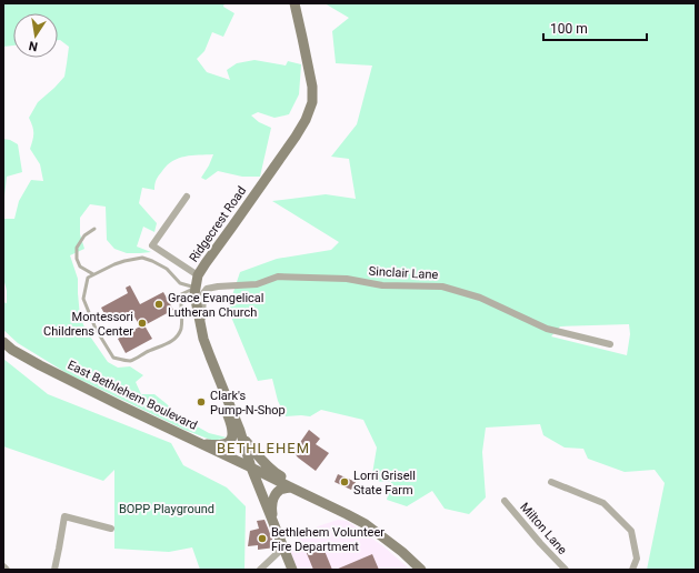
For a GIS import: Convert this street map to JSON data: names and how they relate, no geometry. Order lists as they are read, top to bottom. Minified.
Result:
{"streets":{"main road":["Ridgecrest Road","East Bethlehem Boulevard"],"street":["Sinclair Lane","Milton Lane"]},"crossings":[["Ridgecrest Road","Sinclair Lane"],["Ridgecrest Road","East Bethlehem Boulevard"]],"districts":["BETHLEHEM"],"parks":["BOPP Playground"],"places":["Grace Evangelical Lutheran Church","Montessori Childrens Center","Clark's Pump-N-Shop","Lorri Grisell State Farm","Bethlehem Volunteer Fire Department"],"scale_bar":"100 m","north":"bottom"}
